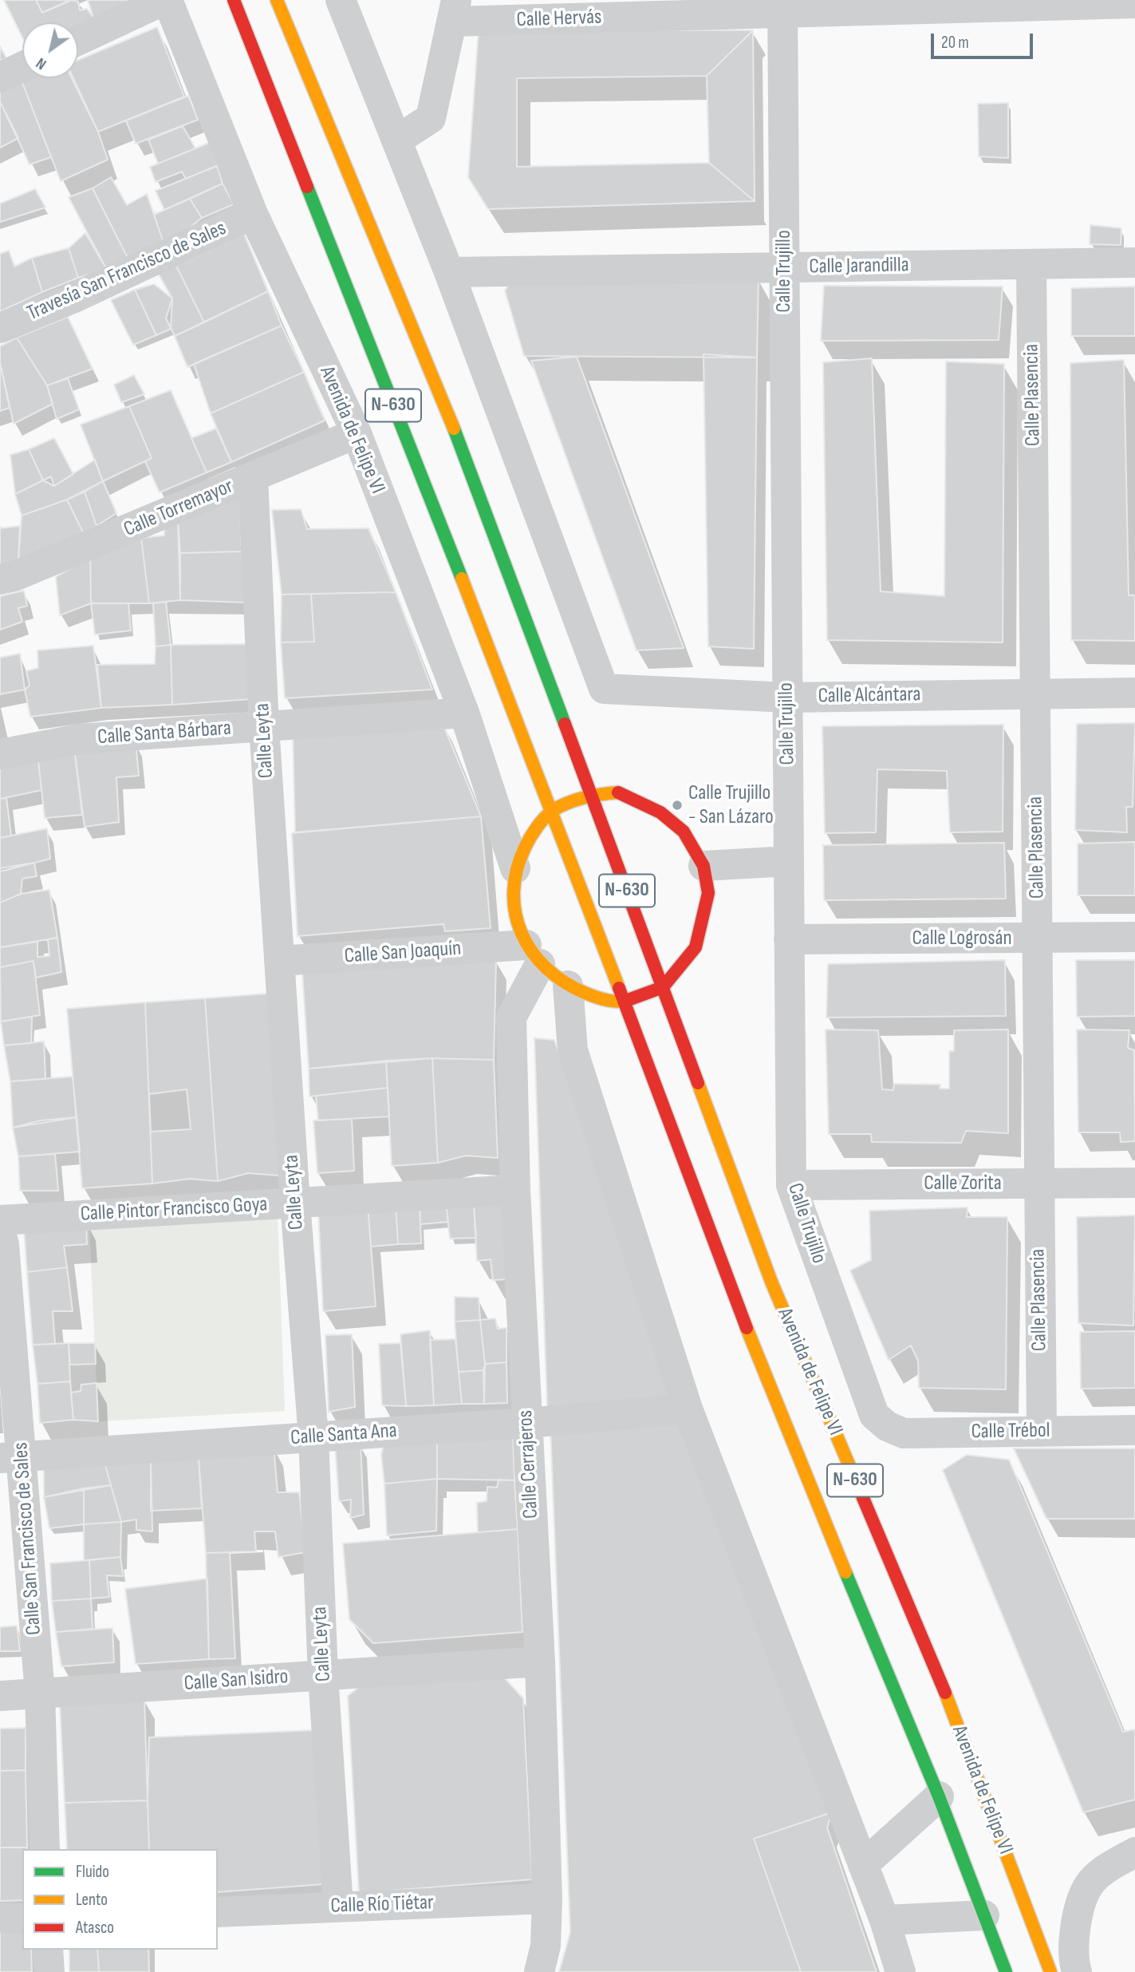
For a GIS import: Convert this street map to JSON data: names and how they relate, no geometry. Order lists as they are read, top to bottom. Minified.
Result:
{"streets":{"highway":["N-630","Avenida de Felipe VI"],"street":["Calle Hervás","Calle Jarandilla","Travesía San Francisco de Sales","Calle Trujillo","Calle Plasencia","Calle Torremayor","Calle Alcántara","Calle Santa Bárbara","Calle Leyta","Calle Logrosán","Calle San Joaquín","Calle Zorita","Calle Pintor Francisco Goya","Calle Trébol","Calle Santa Ana","Calle Cerrajeros","Calle San Francisco de Sales","Calle San Isidro","Calle Río Tiétar"]},"crossings":[["Calle Hervás","Calle Trujillo"],["Calle Jarandilla","Calle Trujillo"],["Calle Jarandilla","Calle Plasencia"],["Calle Jarandilla","Calle Alcántara"],["Travesía San Francisco de Sales","Avenida de Felipe VI"],["Calle Trujillo","Calle Alcántara"],["Calle Trujillo","Calle Logrosán"],["Calle Trujillo","Calle Zorita"],["Calle Trujillo","Calle Trébol"],["Calle Plasencia","Calle Alcántara"],["Calle Plasencia","Calle Logrosán"],["Calle Plasencia","Calle Zorita"],["Calle Plasencia","Calle Trébol"],["N-630","Avenida de Felipe VI"],["Avenida de Felipe VI","Calle Torremayor"],["Avenida de Felipe VI","Calle Santa Bárbara"],["Calle Torremayor","Calle Leyta"],["Calle Santa Bárbara","Calle Leyta"],["Calle Leyta","Calle San Joaquín"],["Calle Leyta","Calle Pintor Francisco Goya"],["Calle Leyta","Calle Santa Ana"],["Calle Leyta","Calle San Isidro"],["Calle Leyta","Calle Río Tiétar"],["Calle San Joaquín","Calle Cerrajeros"],["Calle Pintor Francisco Goya","Calle Cerrajeros"],["Calle Santa Ana","Calle Cerrajeros"],["Calle Santa Ana","Calle San Francisco de Sales"],["Calle Cerrajeros","Calle San Isidro"],["Calle Cerrajeros","Calle Río Tiétar"],["Calle San Francisco de Sales","Calle San Isidro"]],"places":["Calle Trujillo - San Lázaro"],"legend":["Fluido","Lento","Atasco"],"scale_bar":"20 m","north":"bottom left"}
